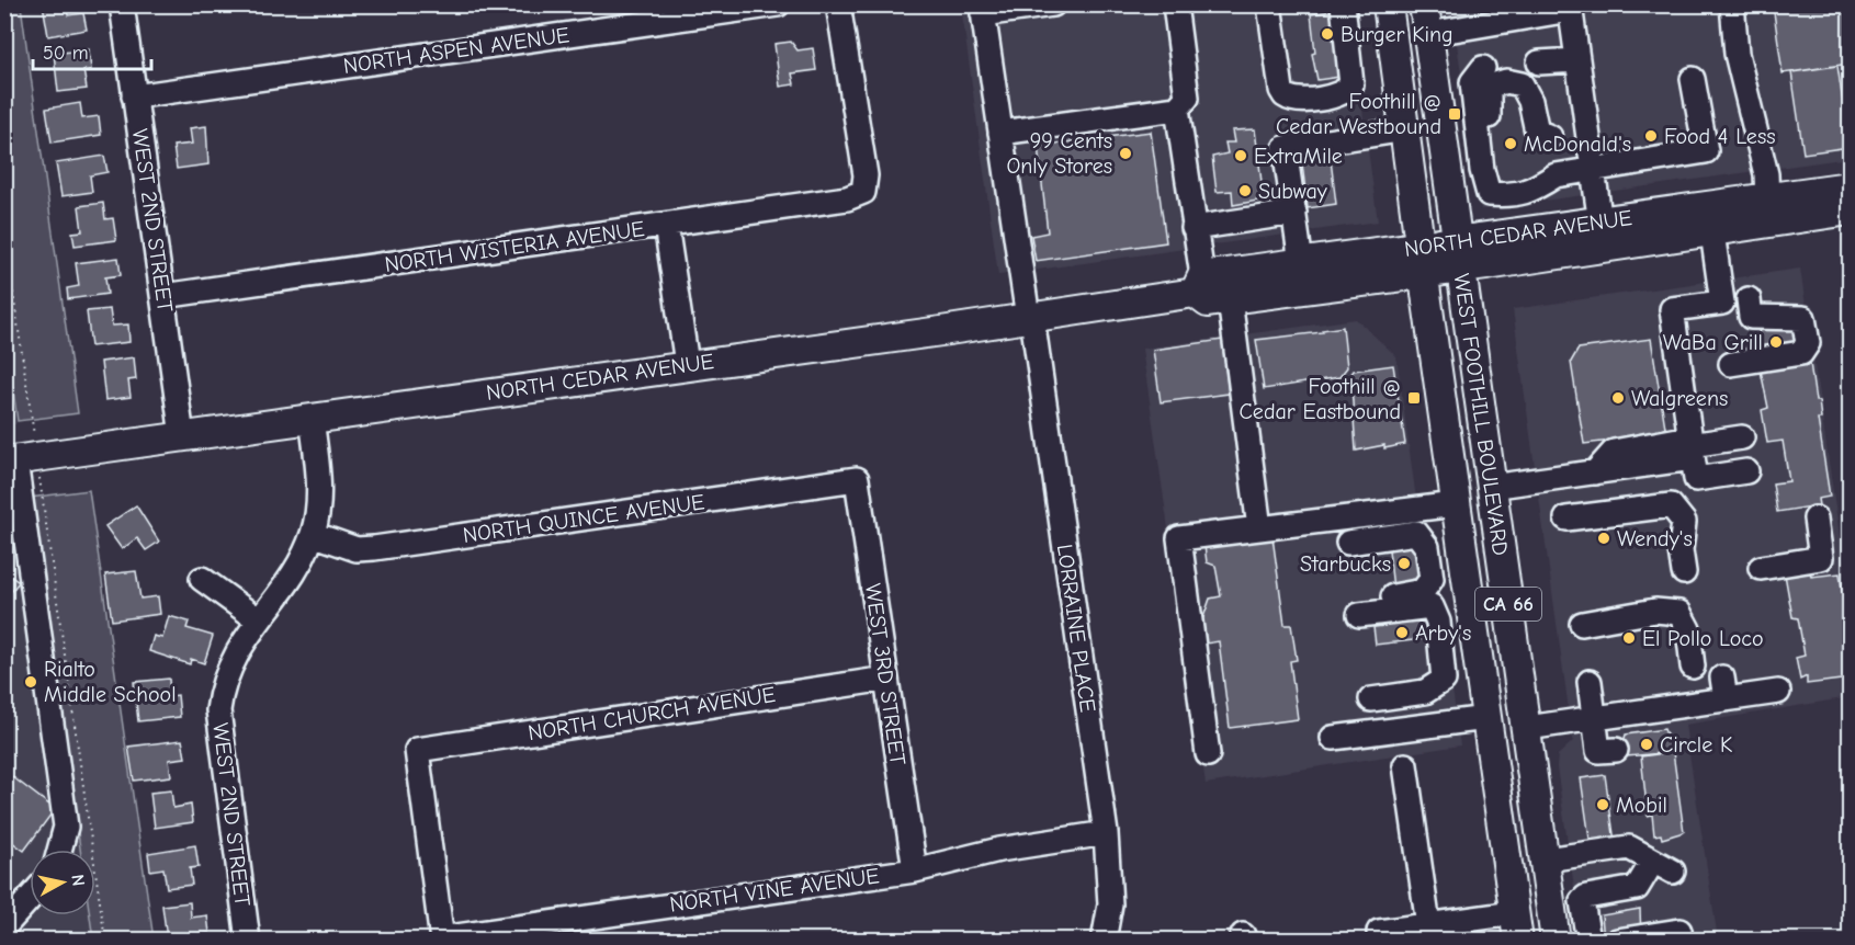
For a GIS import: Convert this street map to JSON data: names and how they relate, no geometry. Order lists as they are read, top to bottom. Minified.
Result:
{"streets":{"main road":["NORTH CEDAR AVENUE","WEST FOOTHILL BOULEVARD","CA 66"],"street":["NORTH ASPEN AVENUE","WEST 2ND STREET","NORTH WISTERIA AVENUE","NORTH QUINCE AVENUE","LORRAINE PLACE","WEST 3RD STREET","NORTH CHURCH AVENUE","NORTH VINE AVENUE"]},"crossings":[["NORTH ASPEN AVENUE","WEST 2ND STREET"],["WEST 2ND STREET","NORTH CEDAR AVENUE"],["WEST 2ND STREET","NORTH WISTERIA AVENUE"],["WEST 2ND STREET","NORTH QUINCE AVENUE"],["NORTH CEDAR AVENUE","WEST FOOTHILL BOULEVARD"],["NORTH CEDAR AVENUE","LORRAINE PLACE"],["NORTH QUINCE AVENUE","WEST 3RD STREET"],["LORRAINE PLACE","NORTH VINE AVENUE"],["WEST 3RD STREET","NORTH CHURCH AVENUE"],["WEST 3RD STREET","NORTH VINE AVENUE"],["NORTH CHURCH AVENUE","NORTH VINE AVENUE"]],"places":{"other":["Burger King","Food 4 Less","McDonald's","99 Cents Only Stores","ExtraMile","Subway","WaBa Grill","Walgreens","Wendy's","Starbucks","Arby's","El Pollo Loco","Rialto Middle School","Circle K","Mobil"],"transit":["Foothill @ Cedar Westbound","Foothill @ Cedar Eastbound"]},"scale_bar":"50 m","north":"right"}
